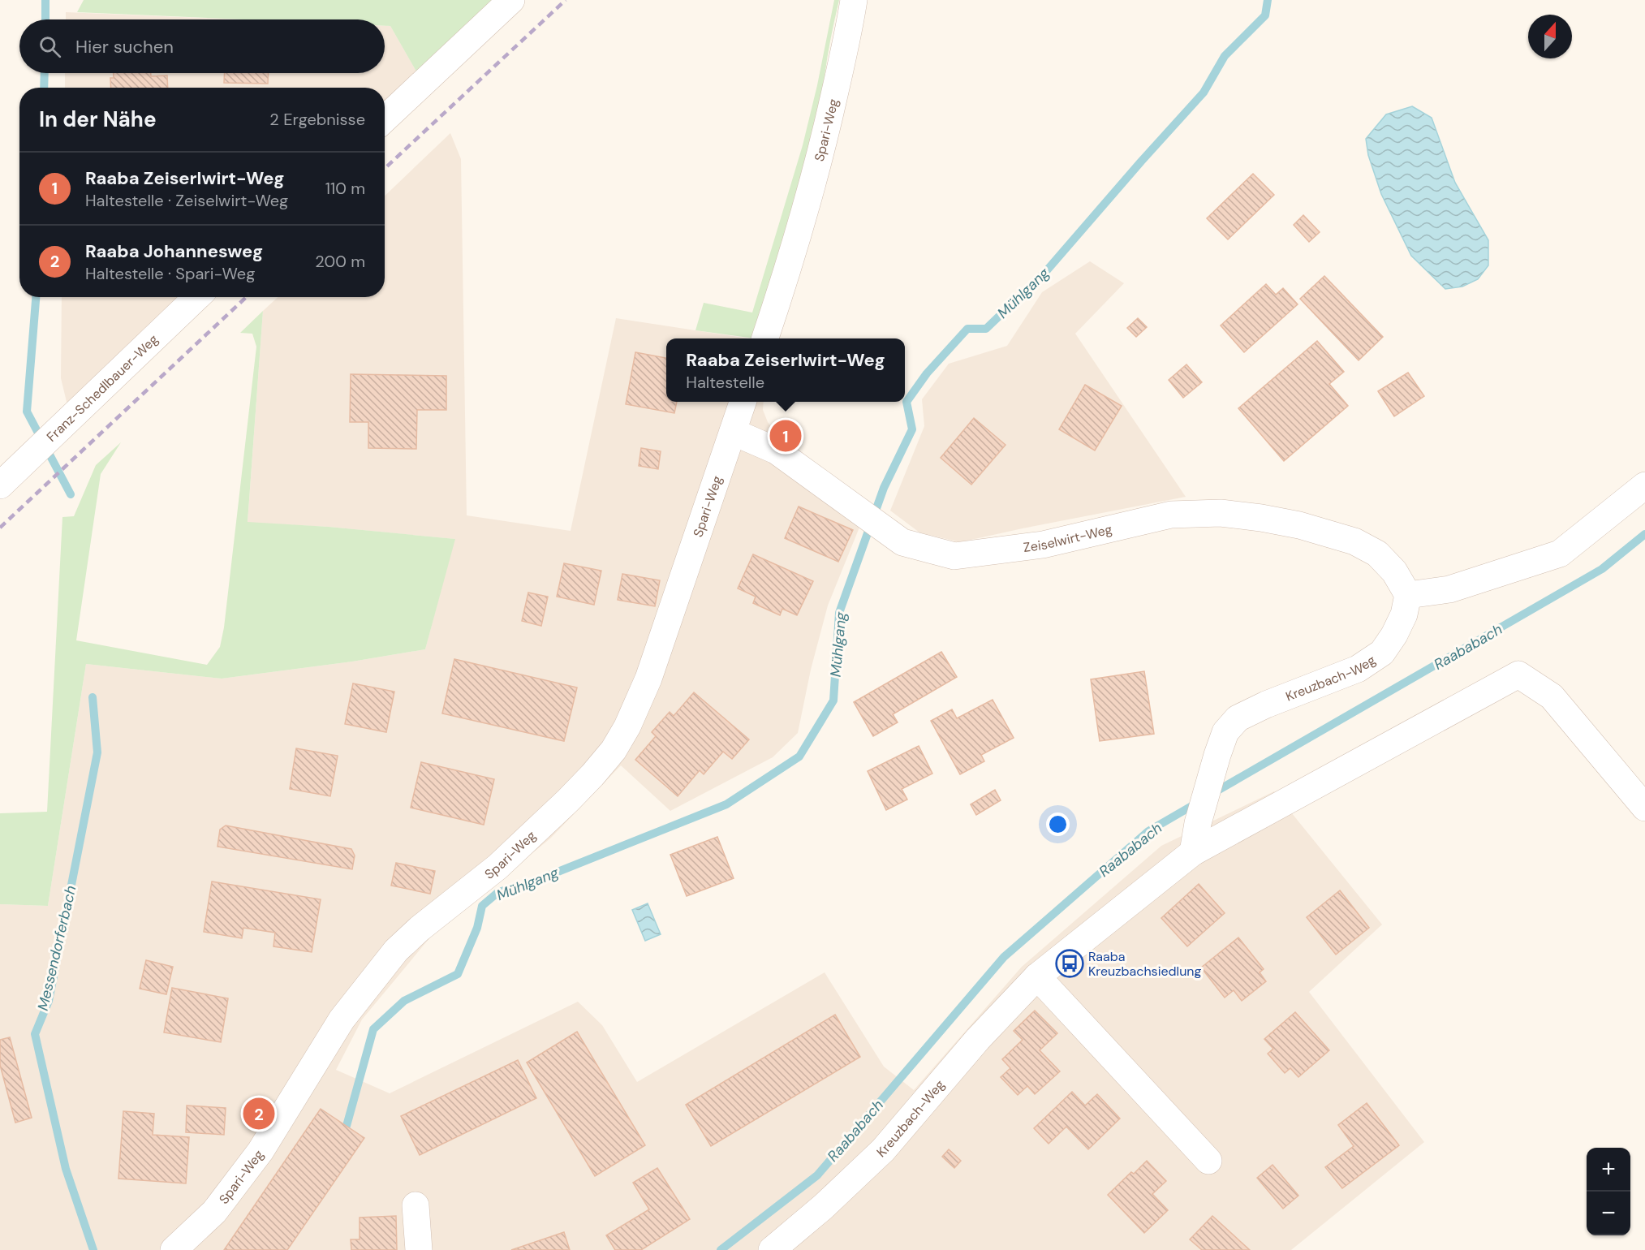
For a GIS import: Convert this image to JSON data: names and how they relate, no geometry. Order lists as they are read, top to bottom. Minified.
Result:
{"streets":{"street":["Spari-Weg","Franz-Schedlbauer-Weg","Zeiselwirt-Weg","Kreuzbach-Weg"]},"crossings":[["Spari-Weg","Zeiselwirt-Weg"],["Zeiselwirt-Weg","Kreuzbach-Weg"]],"water":["Mühlgang","Raababach","Messendorferbach"],"places":{"bus stop":["Raaba Kreuzbachsiedlung"]},"north":"top","page":{"search":"Hier suchen","heading":["In der Nähe","2 Ergebnisse"],"list":[{"mark":"1","name":"Raaba Zeiserlwirt-Weg","note":"Haltestelle · Zeiselwirt-Weg","value":"110 m"},{"mark":"2","name":"Raaba Johannesweg","note":"Haltestelle · Spari-Weg","value":"200 m"}],"popup":["Raaba Zeiserlwirt-Weg","Haltestelle"],"pins":["1","2"],"map_buttons":["+","−"]}}
